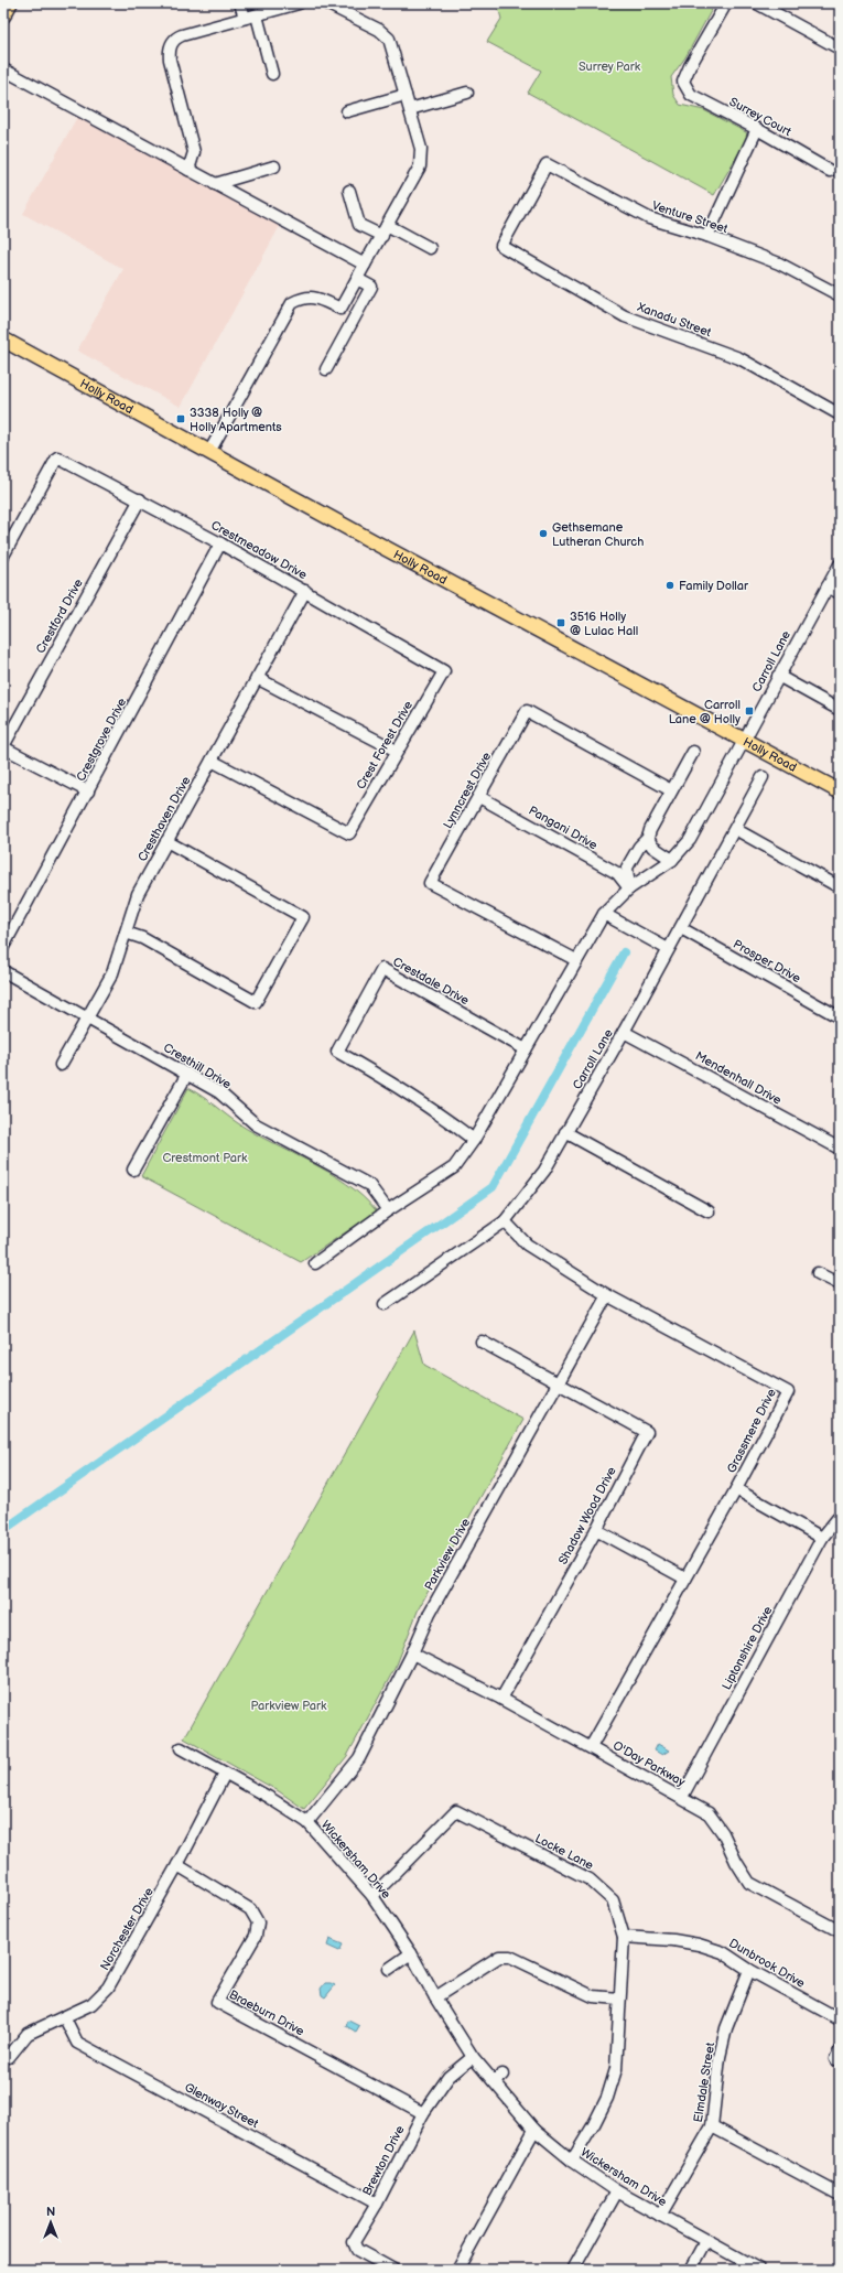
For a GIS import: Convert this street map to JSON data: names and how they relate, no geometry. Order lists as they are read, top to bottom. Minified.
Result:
{"streets":{"main road":["Holly Road"],"street":["Surrey Court","Venture Street","Xanadu Street","Crestmeadow Drive","Crestford Drive","Carroll Lane","Crestgrove Drive","Crest Forest Drive","Lynncrest Drive","Cresthaven Drive","Pangani Drive","Prosper Drive","Crestdale Drive","Cresthill Drive","Mendenhall Drive","Grassmere Drive","Shadow Wood Drive","Parkview Drive","Liptonshire Drive","O'Day Parkway","Locke Lane","Wickersham Drive","Norchester Drive","Dunbrook Drive","Braeburn Drive","Elmdale Street","Glenway Street","Brewton Drive"]},"crossings":[["Venture Street","Xanadu Street"],["Holly Road","Carroll Lane"],["Crestmeadow Drive","Crestford Drive"],["Crestmeadow Drive","Crestgrove Drive"],["Crestmeadow Drive","Crest Forest Drive"],["Crestmeadow Drive","Cresthaven Drive"],["Carroll Lane","Lynncrest Drive"],["Carroll Lane","Pangani Drive"],["Carroll Lane","Prosper Drive"],["Carroll Lane","Crestdale Drive"],["Carroll Lane","Cresthill Drive"],["Carroll Lane","Mendenhall Drive"],["Carroll Lane","Grassmere Drive"],["Crest Forest Drive","Cresthaven Drive"],["Lynncrest Drive","Pangani Drive"],["Cresthaven Drive","Cresthill Drive"],["Grassmere Drive","Parkview Drive"],["Grassmere Drive","O'Day Parkway"],["Shadow Wood Drive","Parkview Drive"],["Shadow Wood Drive","O'Day Parkway"],["Parkview Drive","O'Day Parkway"],["Parkview Drive","Wickersham Drive"],["Liptonshire Drive","O'Day Parkway"],["Locke Lane","Wickersham Drive"],["Locke Lane","Dunbrook Drive"],["Wickersham Drive","Norchester Drive"],["Wickersham Drive","Elmdale Street"],["Wickersham Drive","Brewton Drive"],["Norchester Drive","Braeburn Drive"],["Norchester Drive","Glenway Street"],["Dunbrook Drive","Elmdale Street"],["Braeburn Drive","Brewton Drive"],["Glenway Street","Brewton Drive"]],"parks":["Surrey Park","Crestmont Park","Parkview Park"],"places":{"transit":["3338 Holly @ Holly Apartments","3516 Holly @ Lulac Hall","Carroll Lane @ Holly"],"other":["Gethsemane Lutheran Church","Family Dollar"]},"north":"top"}
